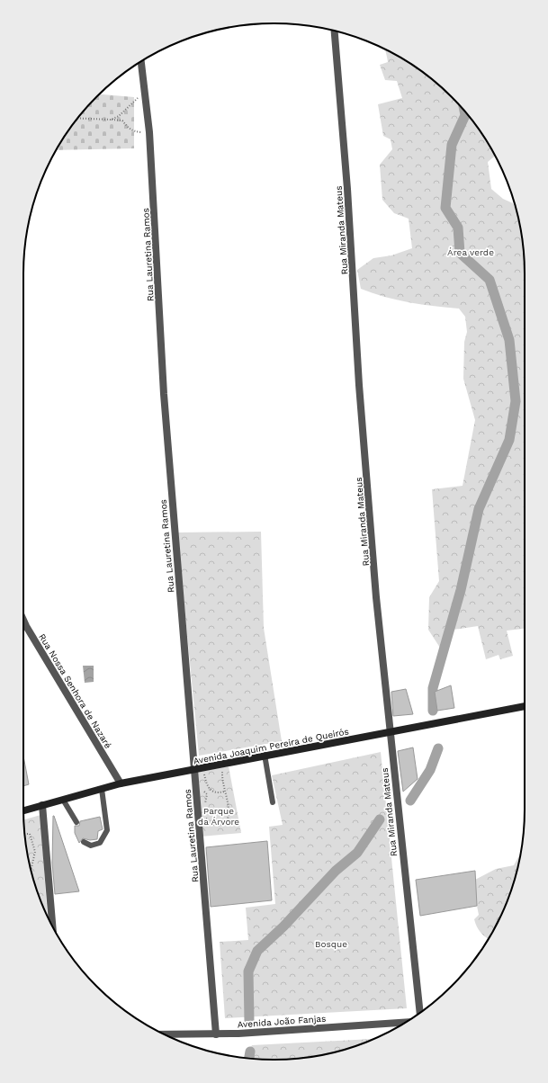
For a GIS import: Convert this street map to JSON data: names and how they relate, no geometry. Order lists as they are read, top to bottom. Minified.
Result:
{"streets":{"main road":["Avenida Joaquim Pereira de Queirós"],"street":["Rua Miranda Mateus","Rua Lauretina Ramos","Rua Nossa Senhora de Nazaré","Avenida João Fanjas"]},"crossings":[["Rua Miranda Mateus","Avenida Joaquim Pereira de Queirós"],["Rua Lauretina Ramos","Avenida Joaquim Pereira de Queirós"],["Rua Lauretina Ramos","Avenida João Fanjas"],["Rua Nossa Senhora de Nazaré","Avenida Joaquim Pereira de Queirós"]],"parks":["Área verde","Parque da Árvore","Bosque"]}
